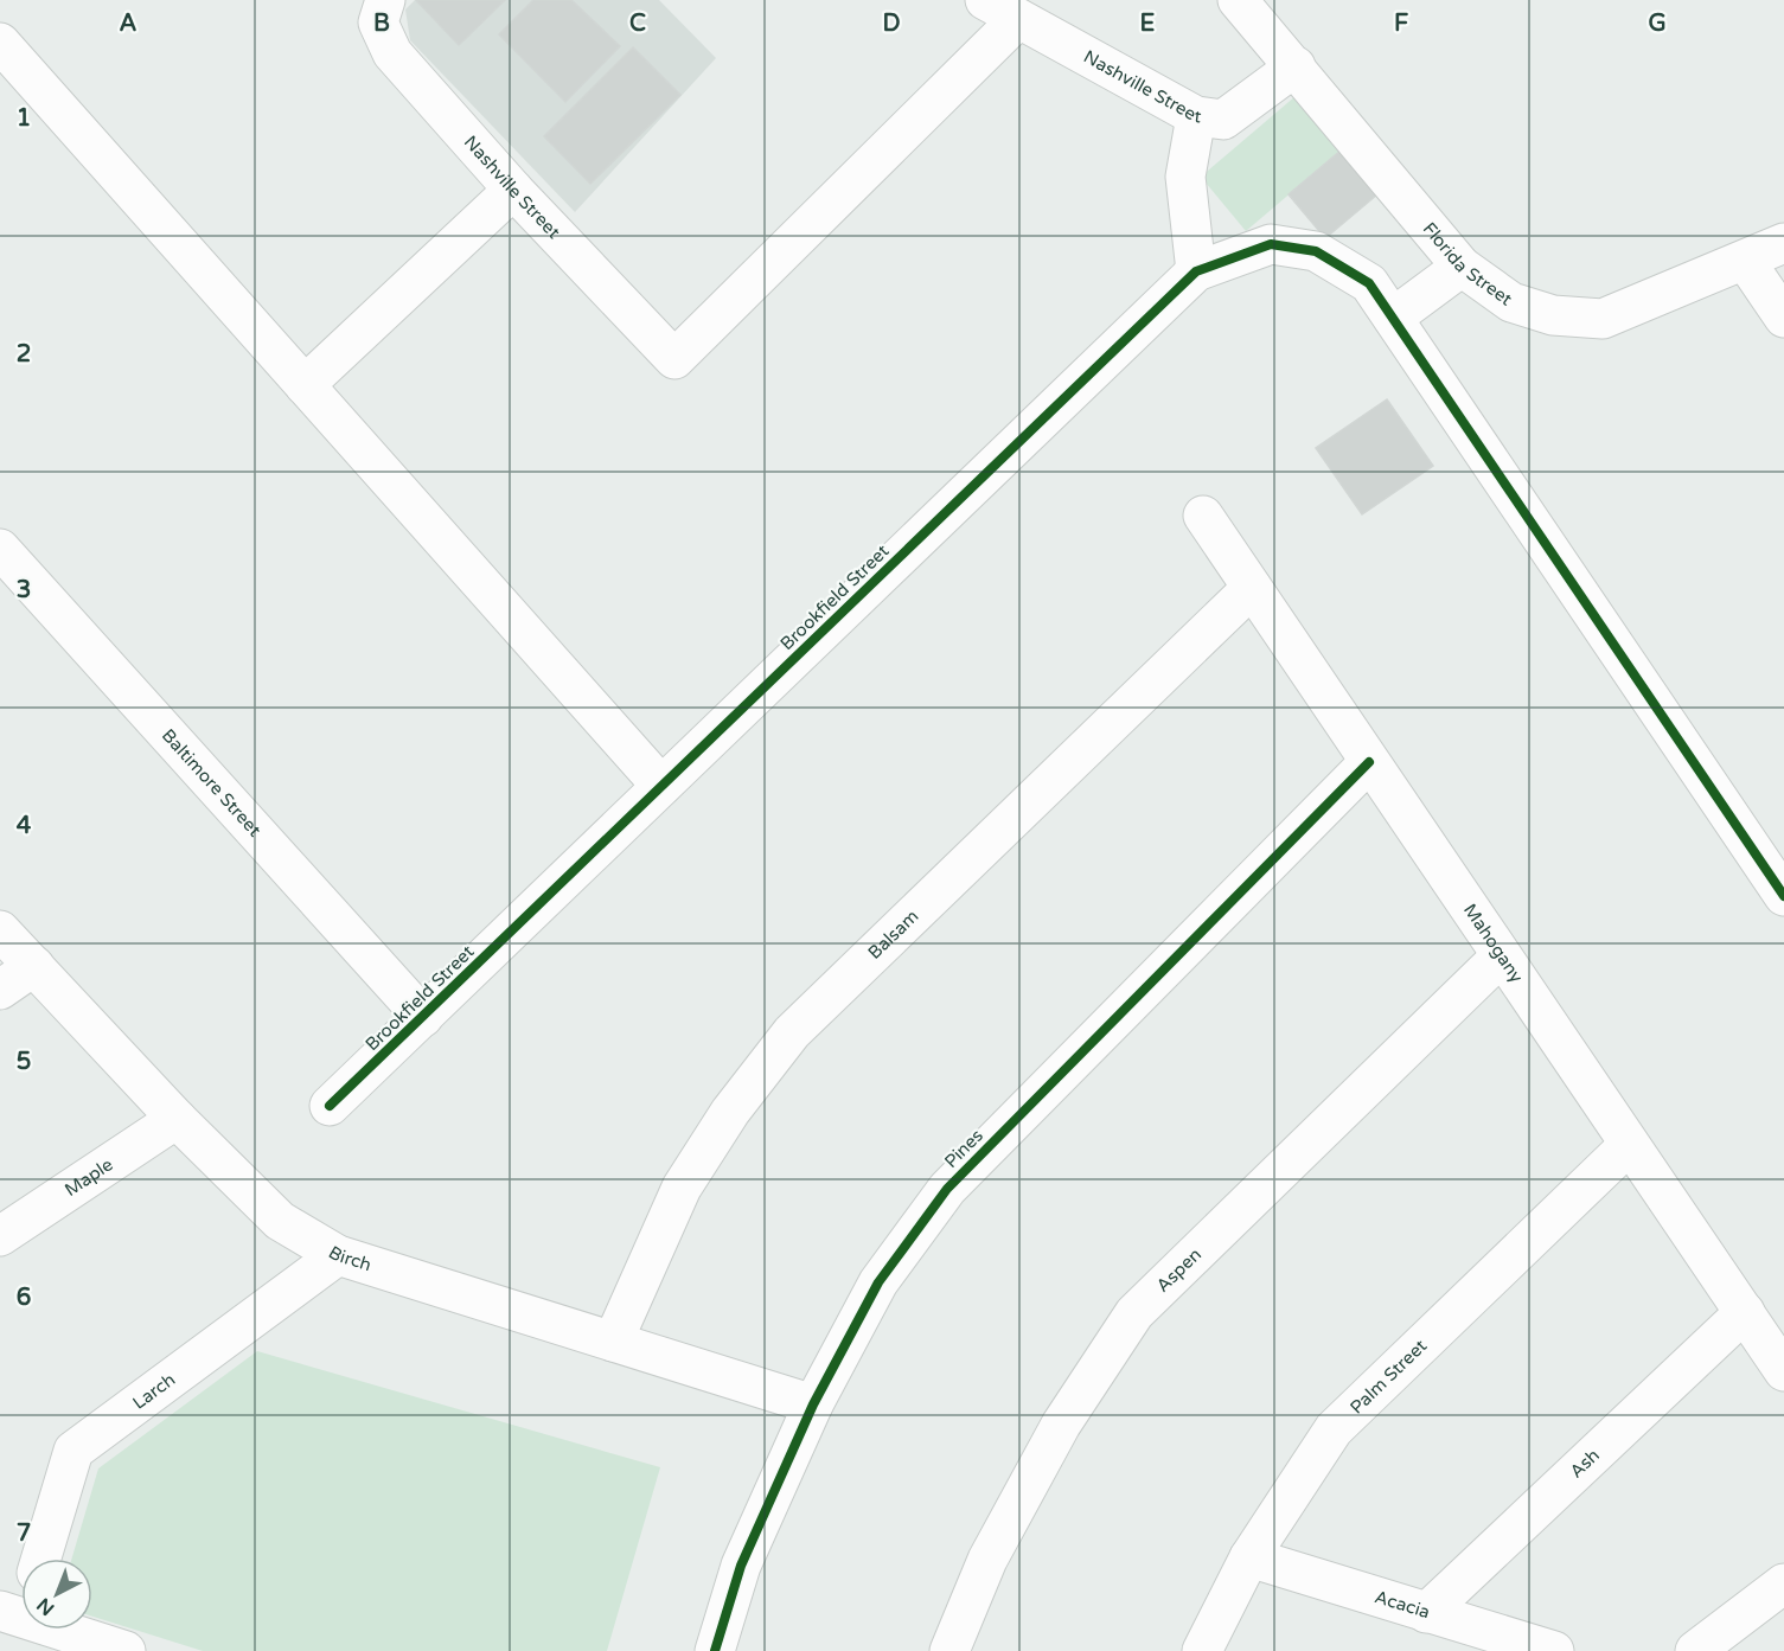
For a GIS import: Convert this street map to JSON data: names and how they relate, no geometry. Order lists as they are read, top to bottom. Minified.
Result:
{"streets":{"street":["Nashville Street","Florida Street","Brookfield Street","Baltimore Street","Balsam","Mahogany","Pines","Maple","Birch","Aspen","Palm Street","Larch","Ash","Acacia"]},"crossings":[["Nashville Street","Florida Street"],["Brookfield Street","Baltimore Street"],["Balsam","Mahogany"],["Balsam","Birch"],["Mahogany","Pines"],["Mahogany","Aspen"],["Mahogany","Palm Street"],["Mahogany","Ash"],["Pines","Birch"],["Maple","Birch"],["Birch","Larch"],["Palm Street","Acacia"],["Ash","Acacia"]],"north":"bottom left","grid":{"columns":["A","B","C","D","E","F","G"],"rows":["1","2","3","4","5","6","7"]}}
